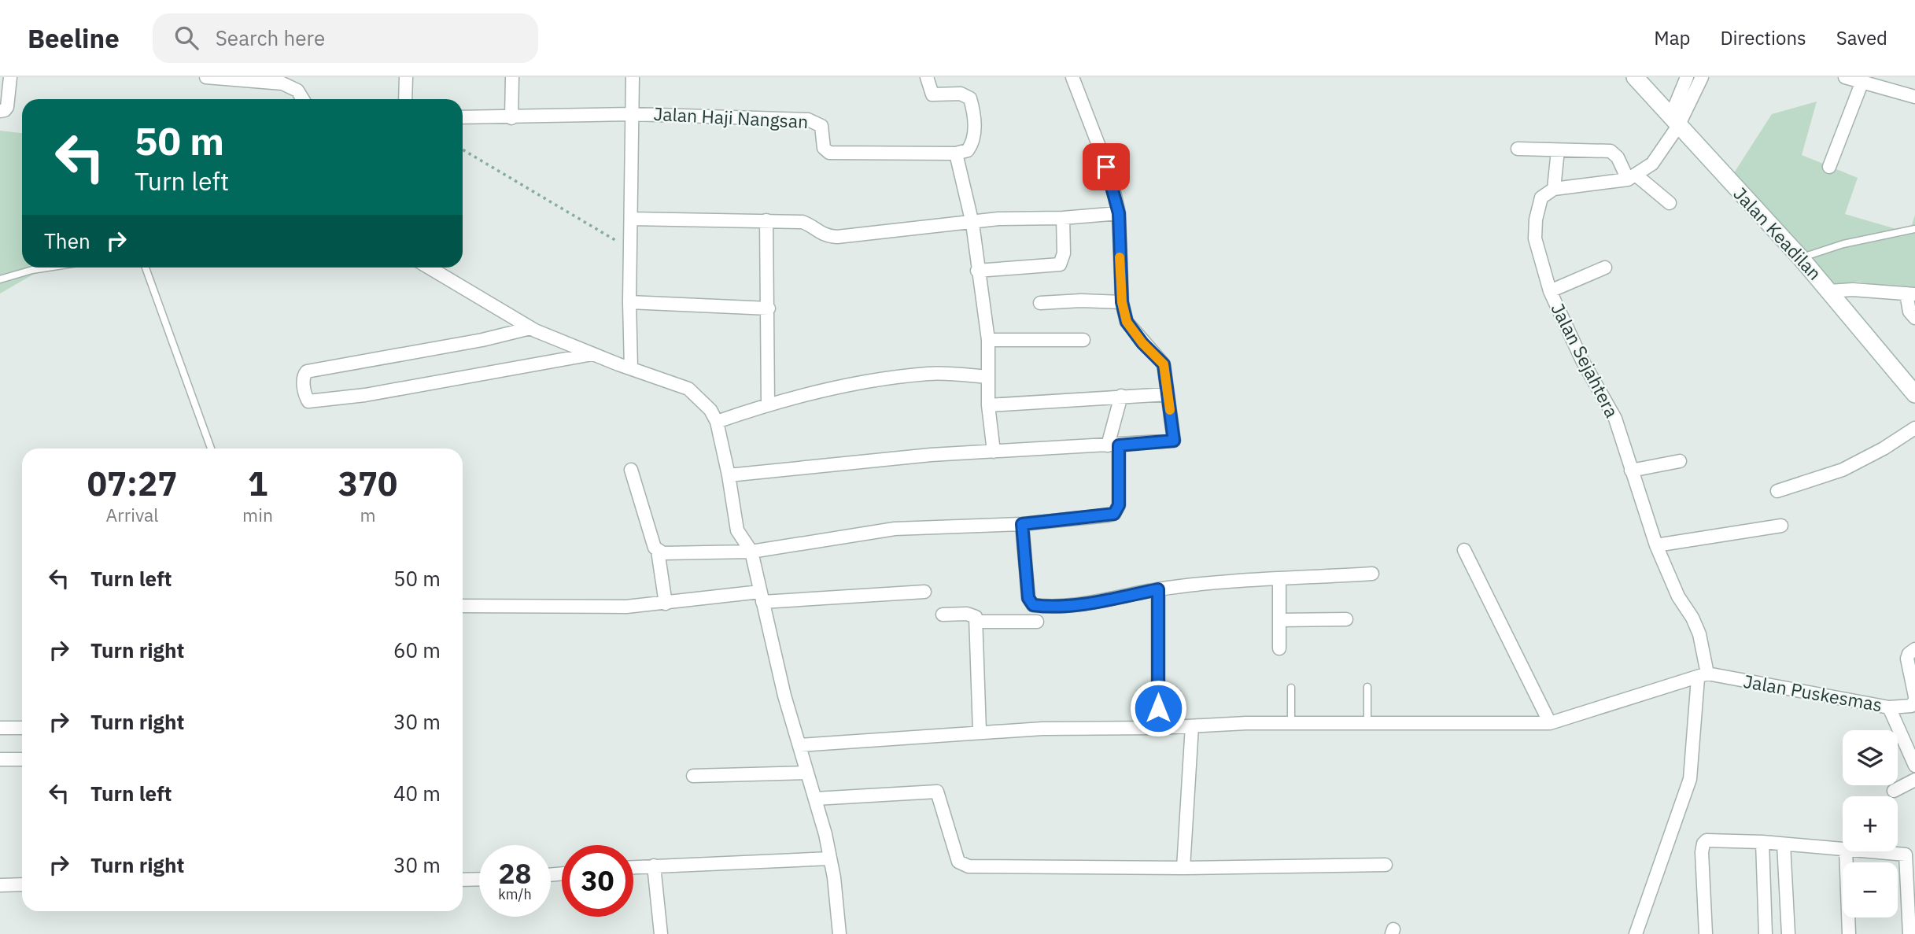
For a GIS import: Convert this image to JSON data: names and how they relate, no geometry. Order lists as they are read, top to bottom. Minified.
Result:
{"streets":{"main road":["Jalan Keadilan"],"street":["Jalan Haji Nangsan","Jalan Sejahtera","Jalan Puskesmas"]},"crossings":[["Jalan Sejahtera","Jalan Puskesmas"]],"page":{"header":"Beeline","search":"Search here","nav":["Map","Directions","Saved"],"turn":["50 m","Turn left"],"then":"Then","eta":["07:27","Arrival","1","min","370","m"],"list":[{"name":"Turn left","value":"50 m"},{"name":"Turn right","value":"60 m"},{"name":"Turn right","value":"30 m"},{"name":"Turn left","value":"40 m"},{"name":"Turn right","value":"30 m"}],"map_buttons":["+","−"],"speed":"28 km/h","limit":"30"}}
